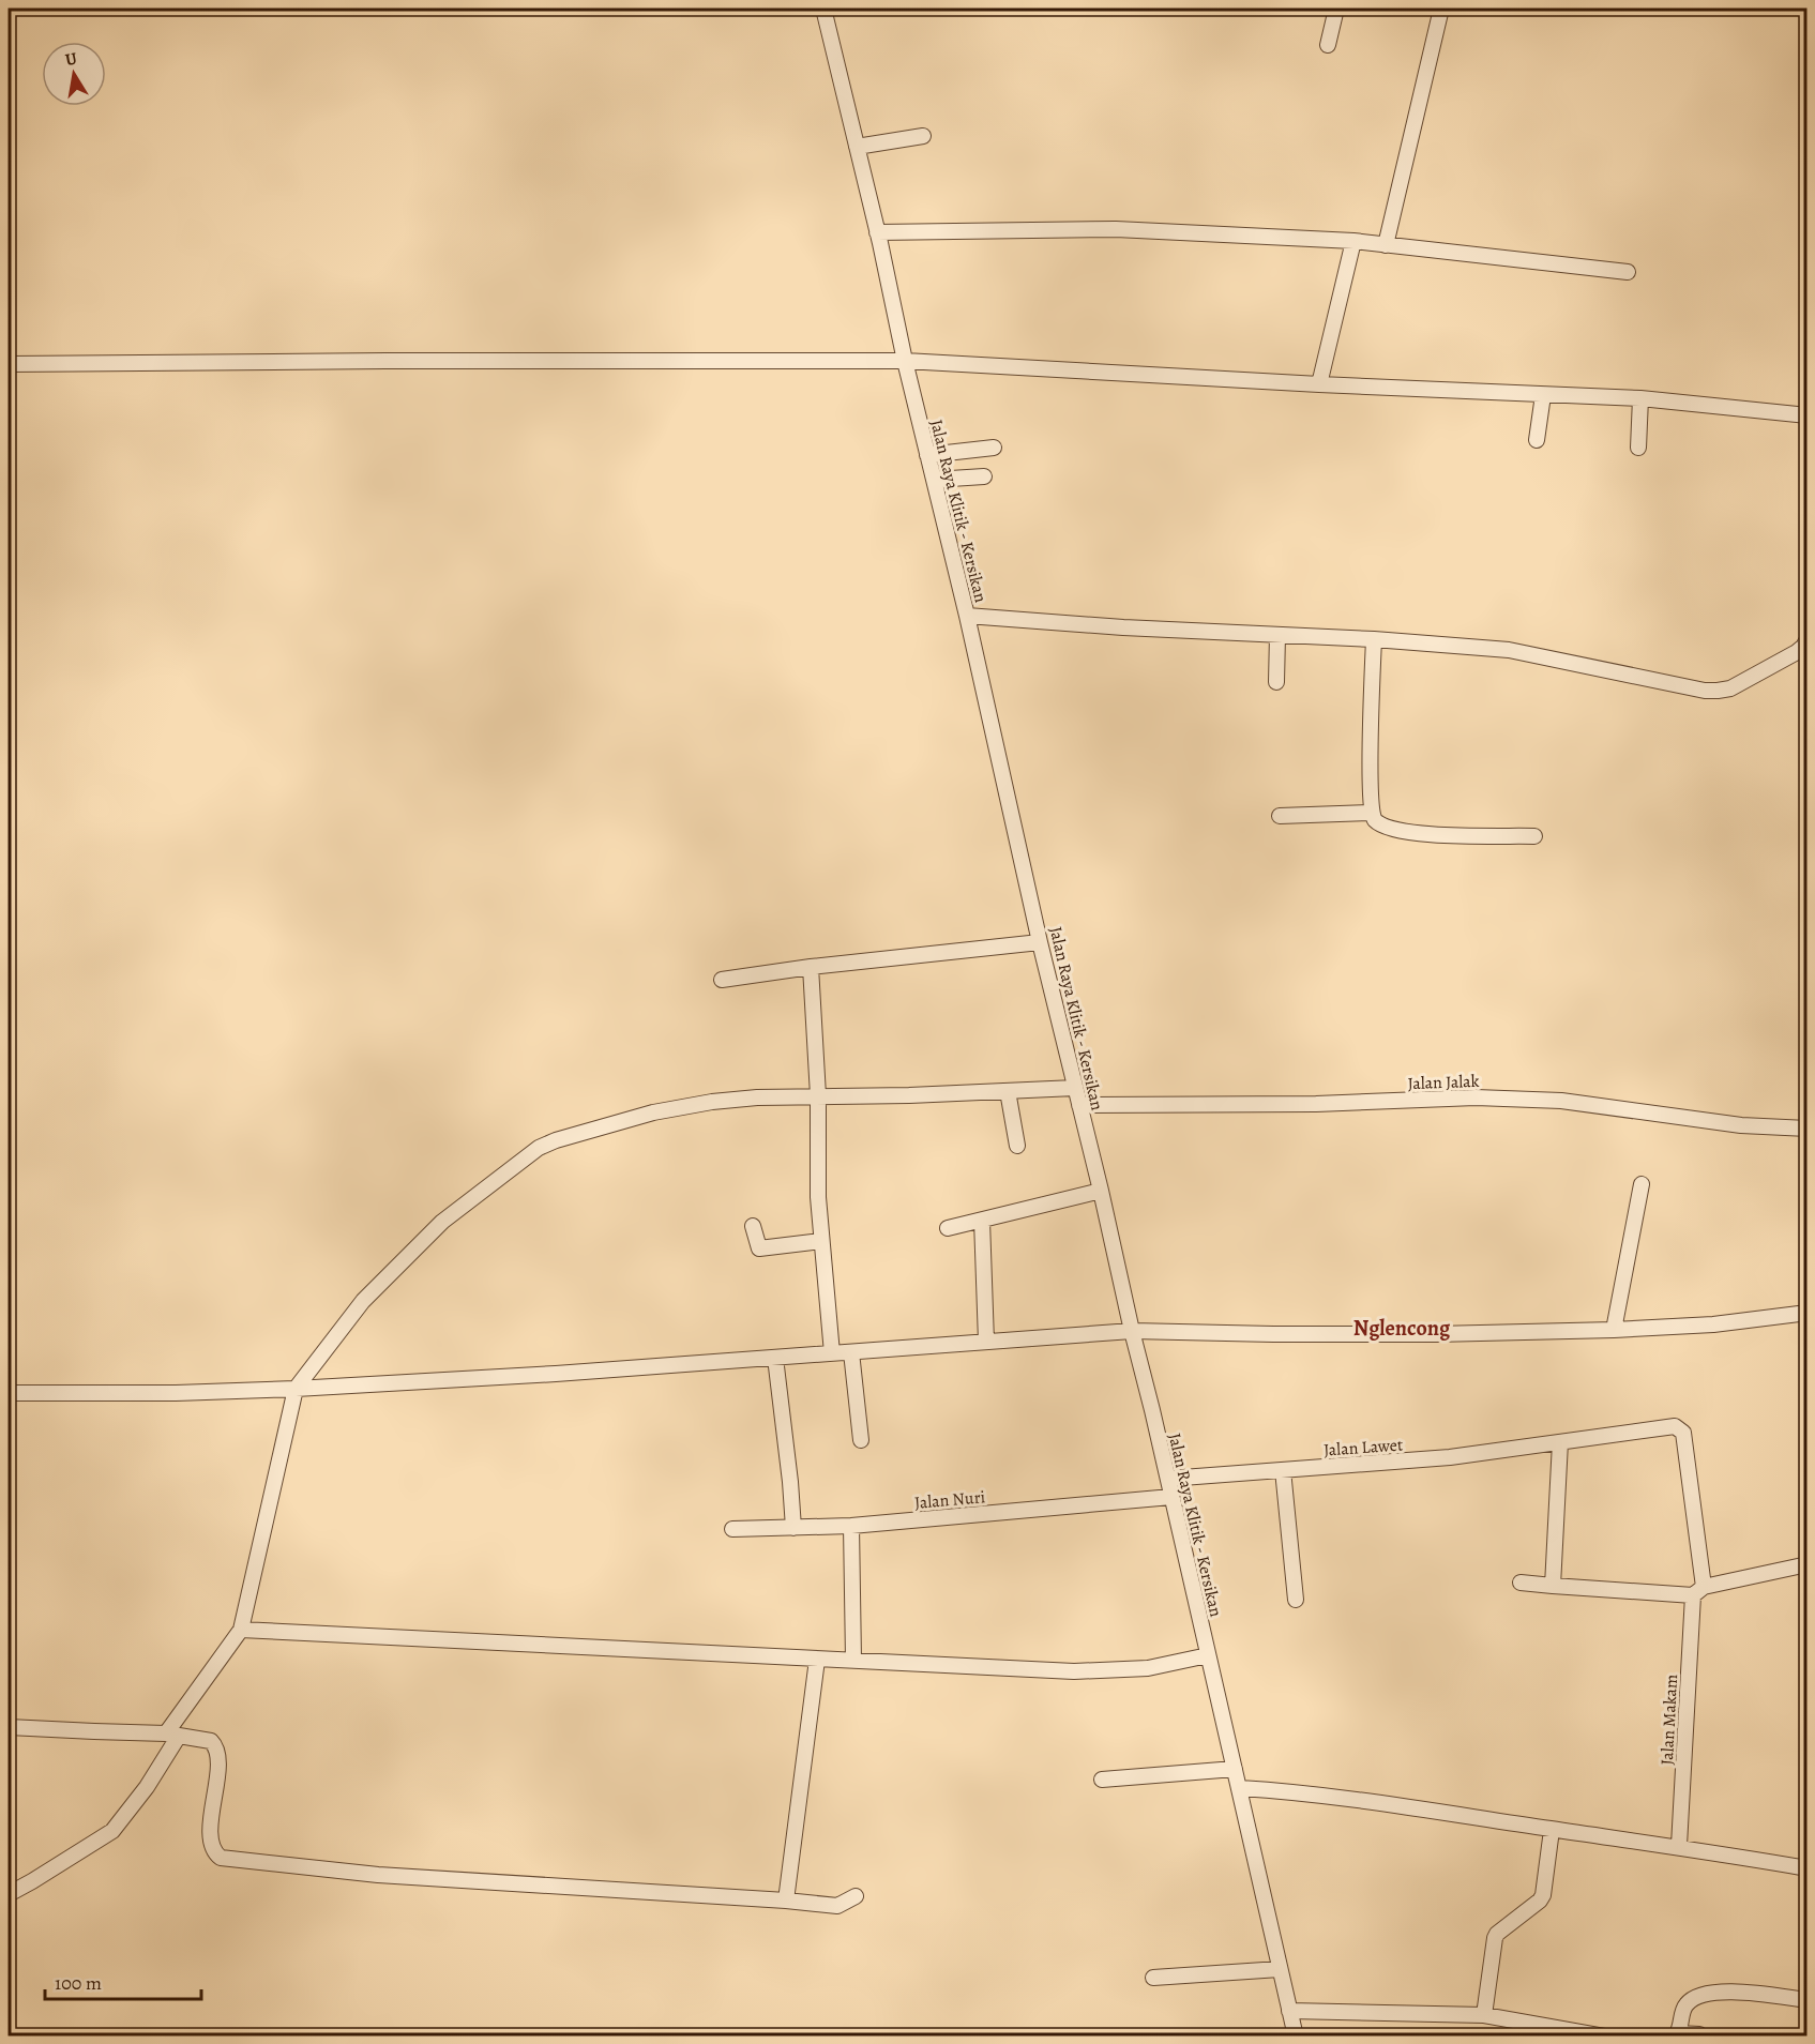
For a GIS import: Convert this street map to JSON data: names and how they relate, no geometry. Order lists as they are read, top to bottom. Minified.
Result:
{"streets":{"street":["Jalan Raya Klitik - Kersikan","Jalan Jalak","Jalan Lawet","Jalan Nuri","Jalan Makam"]},"crossings":[["Jalan Raya Klitik - Kersikan","Jalan Jalak"],["Jalan Raya Klitik - Kersikan","Jalan Lawet"],["Jalan Raya Klitik - Kersikan","Jalan Nuri"],["Jalan Lawet","Jalan Makam"]],"districts":["Nglencong"],"scale_bar":"100 m","north":"top"}
